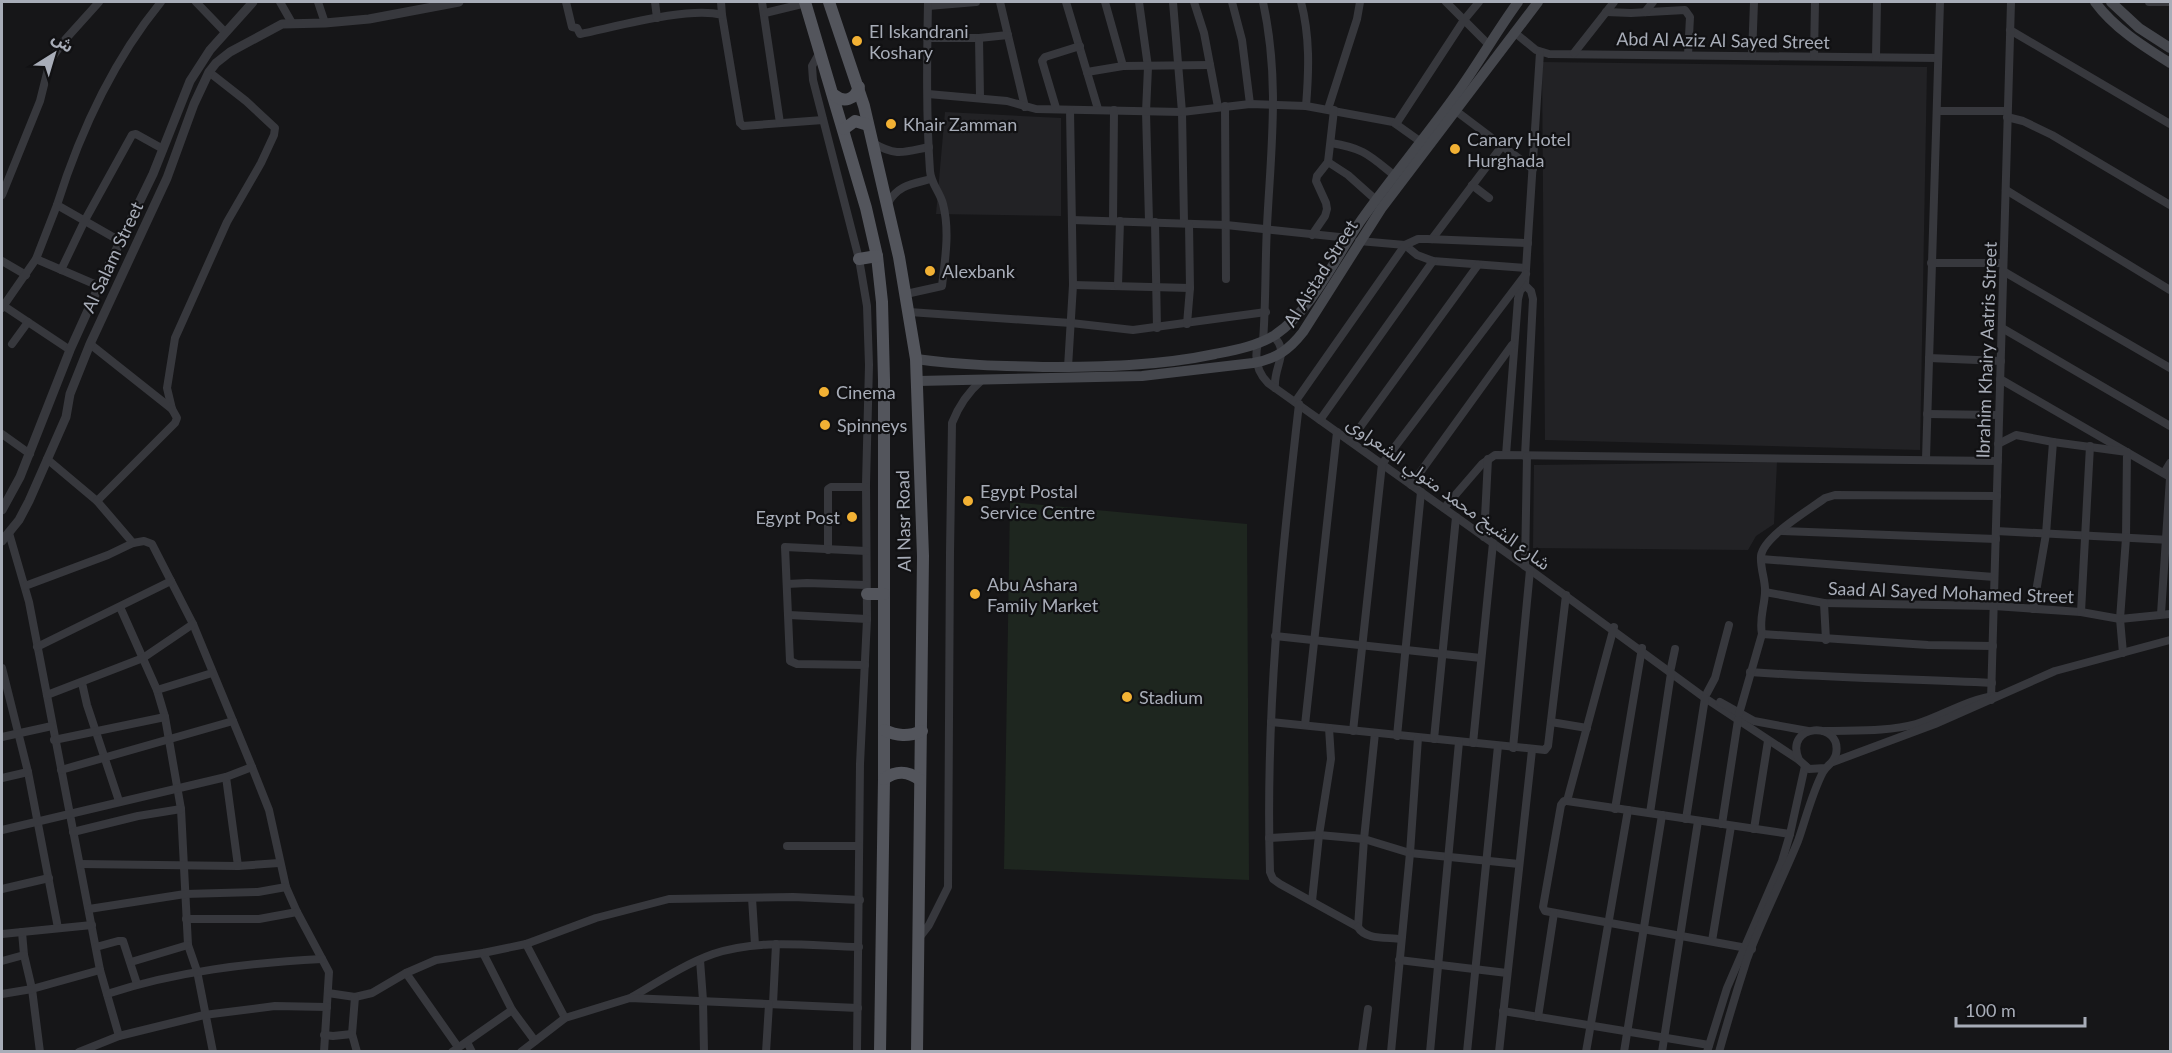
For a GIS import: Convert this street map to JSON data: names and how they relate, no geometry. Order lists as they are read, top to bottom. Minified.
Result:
{"streets":{"main road":["Al Aistad Street","Al Nasr Road"],"street":["Abd Al Aziz Al Sayed Street","Al Salam Street","Ibrahim Khairy Aatris Street","شارع الشيخ محمد متولي الشعراوى","Saad Al Sayed Mohamed Street"]},"crossings":[["Al Aistad Street","شارع الشيخ محمد متولي الشعراوى"],["Al Aistad Street","Al Nasr Road"],["Ibrahim Khairy Aatris Street","Saad Al Sayed Mohamed Street"]],"places":["El Iskandrani Koshary","Khair Zamman","Canary Hotel Hurghada","Alexbank","Cinema","Spinneys","Egypt Postal Service Centre","Egypt Post","Abu Ashara Family Market","Stadium"],"scale_bar":"100 m","north":"top right"}
